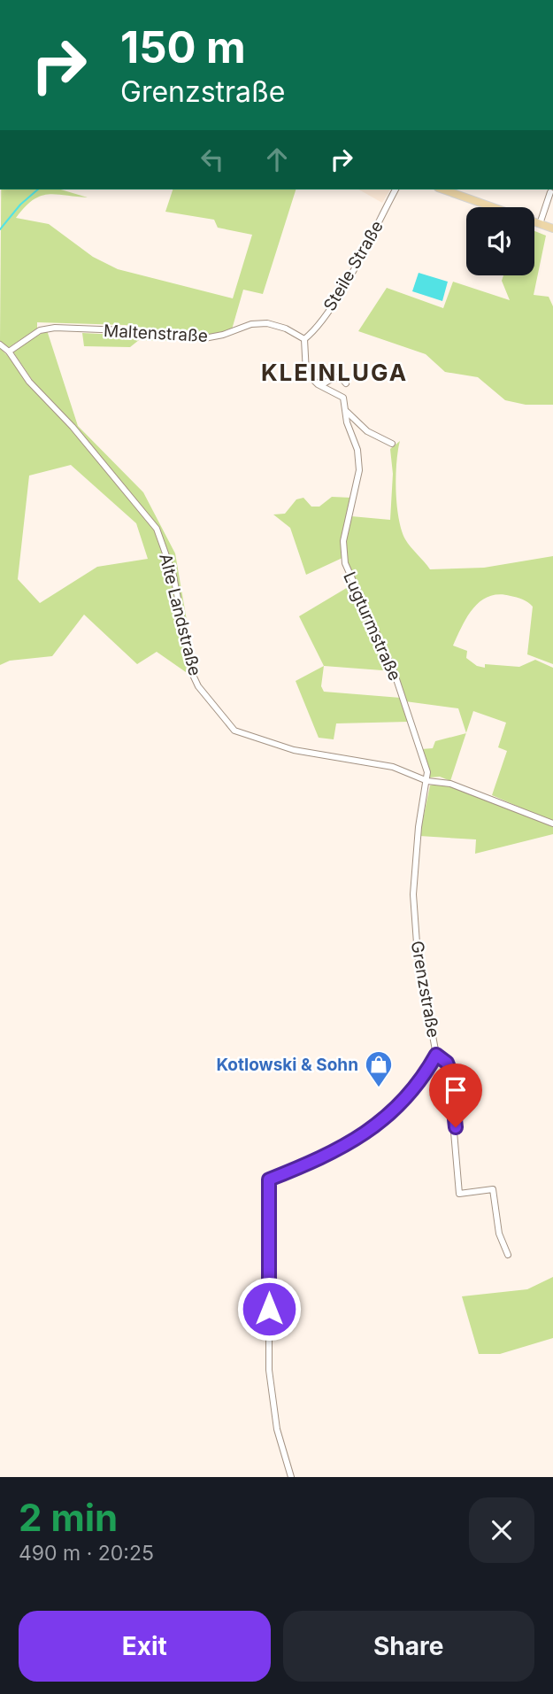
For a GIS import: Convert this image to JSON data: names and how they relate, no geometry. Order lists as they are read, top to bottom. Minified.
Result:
{"streets":{"street":["Steile Straße","Maltenstraße","Alte Landstraße","Lugturmstraße","Grenzstraße"]},"crossings":[["Steile Straße","Maltenstraße"],["Maltenstraße","Alte Landstraße"],["Alte Landstraße","Lugturmstraße"],["Alte Landstraße","Grenzstraße"],["Lugturmstraße","Grenzstraße"]],"districts":["KLEINLUGA"],"places":{"shop":["Kotlowski & Sohn"]},"page":{"turn":["150 m","Grenzstraße"],"heading":["2 min","490 m · 20:25"],"buttons":["Exit","Share"]}}
